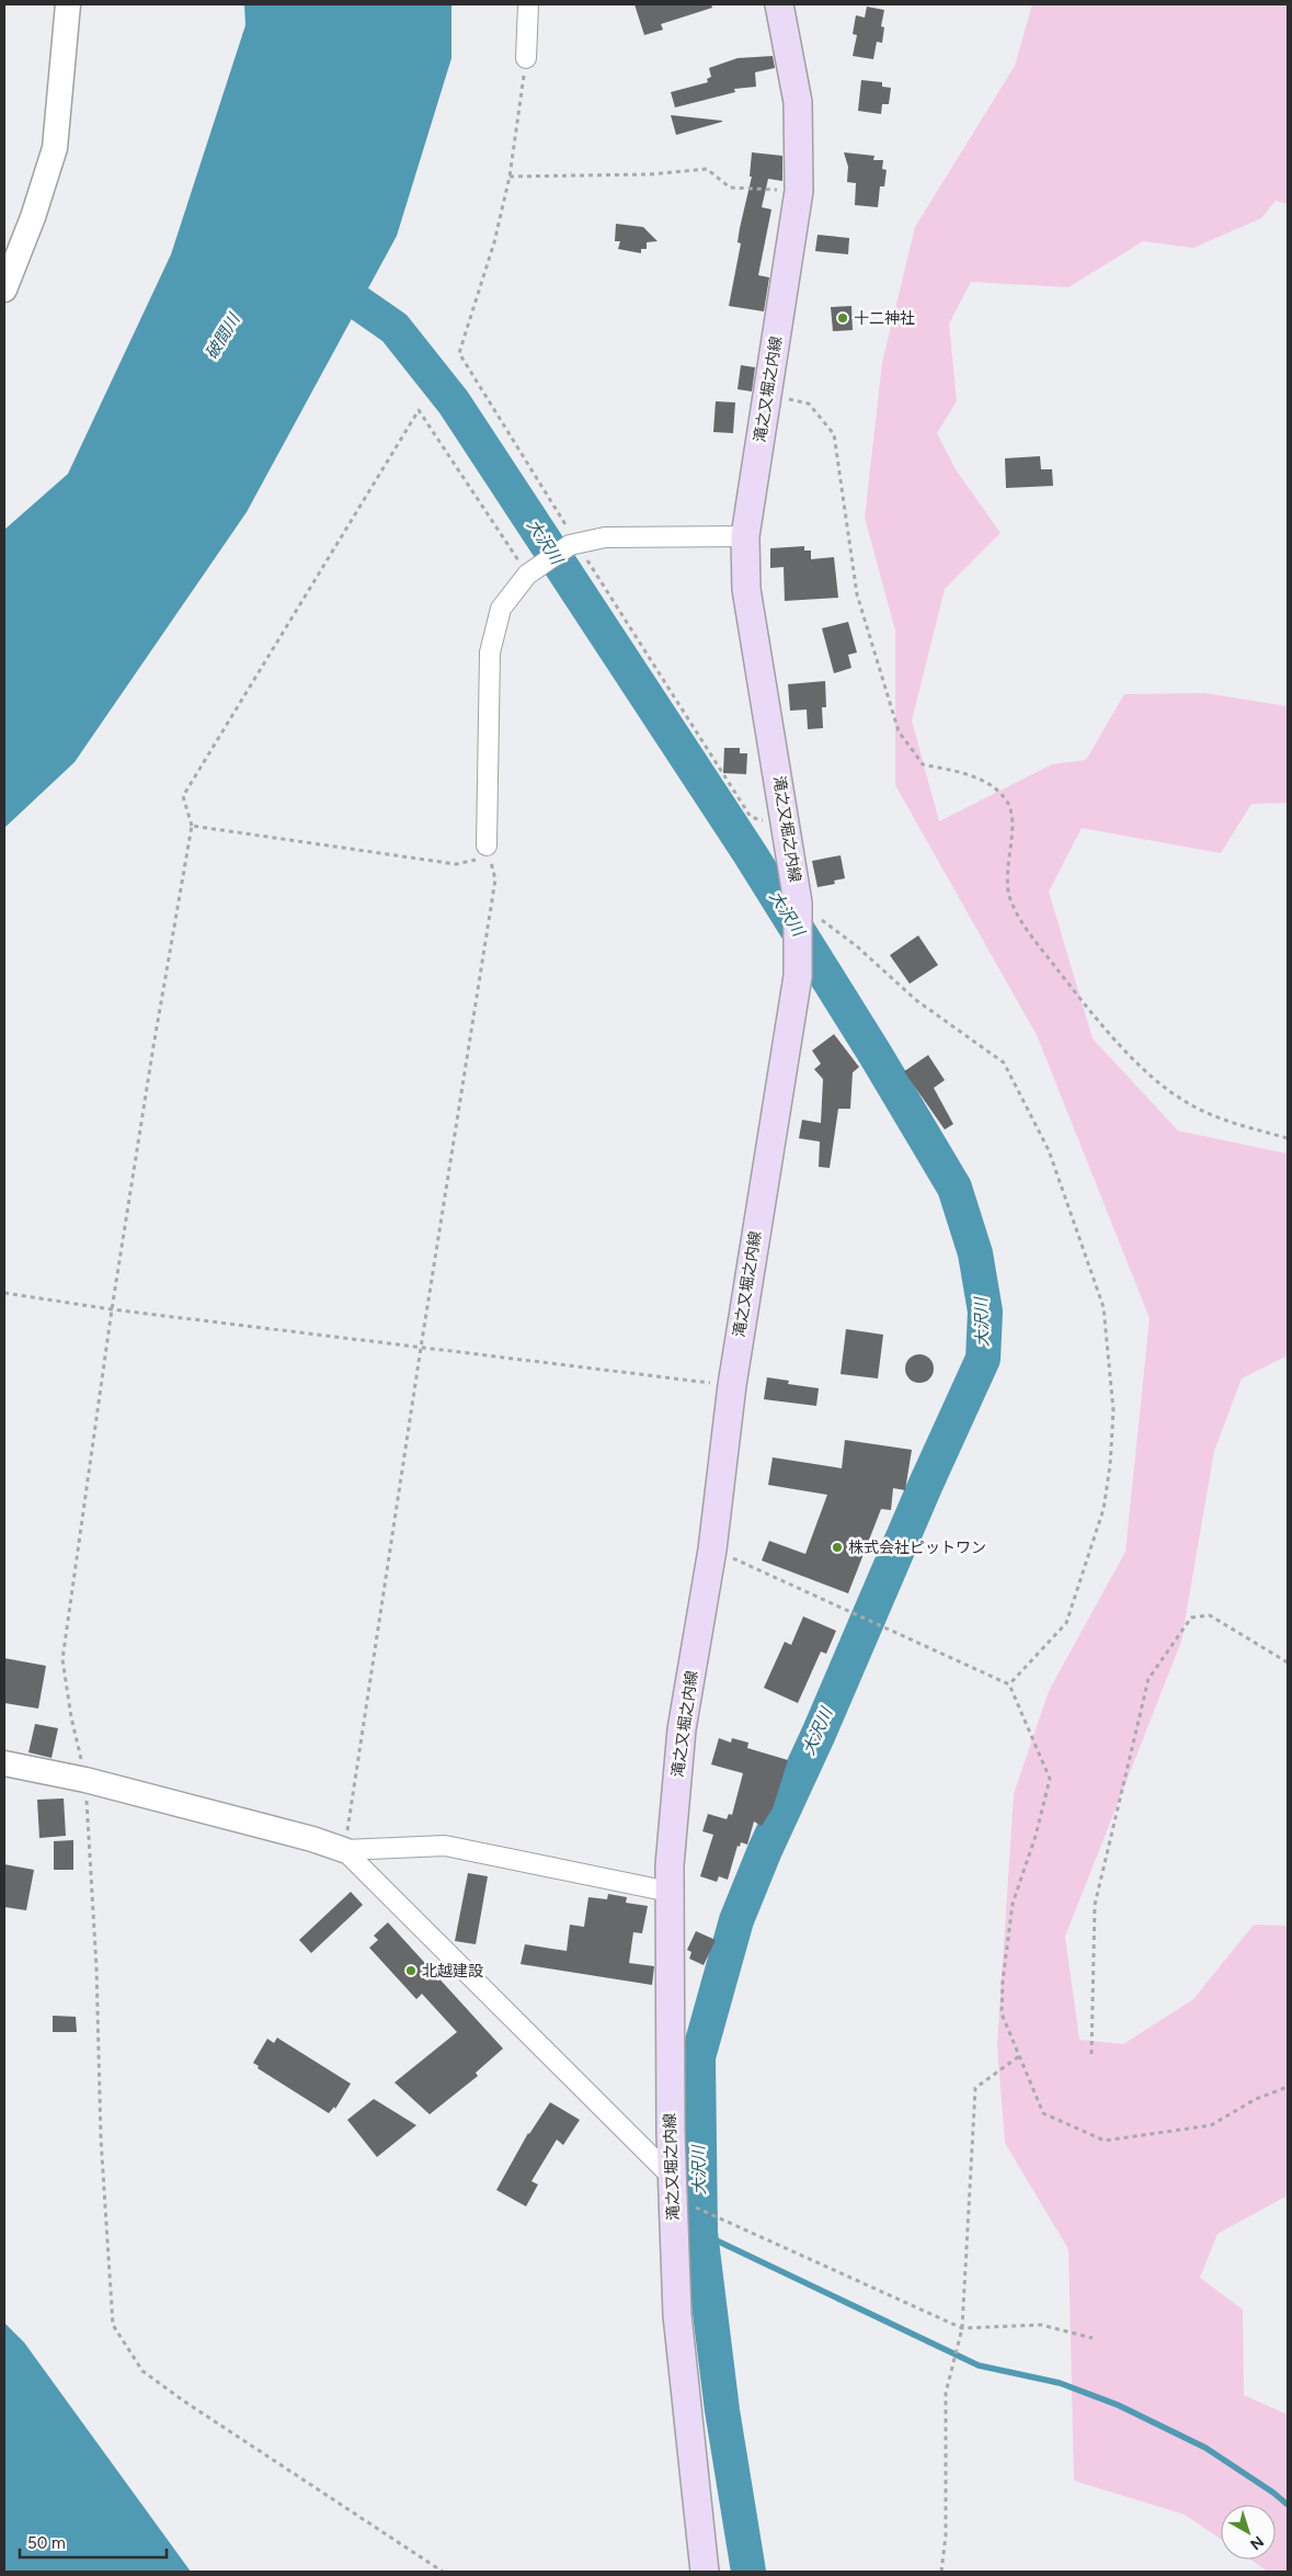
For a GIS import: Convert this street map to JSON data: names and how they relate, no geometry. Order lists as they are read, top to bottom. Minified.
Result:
{"streets":{"main road":["滝之又堀之内線"]},"water":["破間川","大沢川"],"places":["十二神社","株式会社ピットワン","北越建設"],"scale_bar":"50 m","north":"bottom right"}
